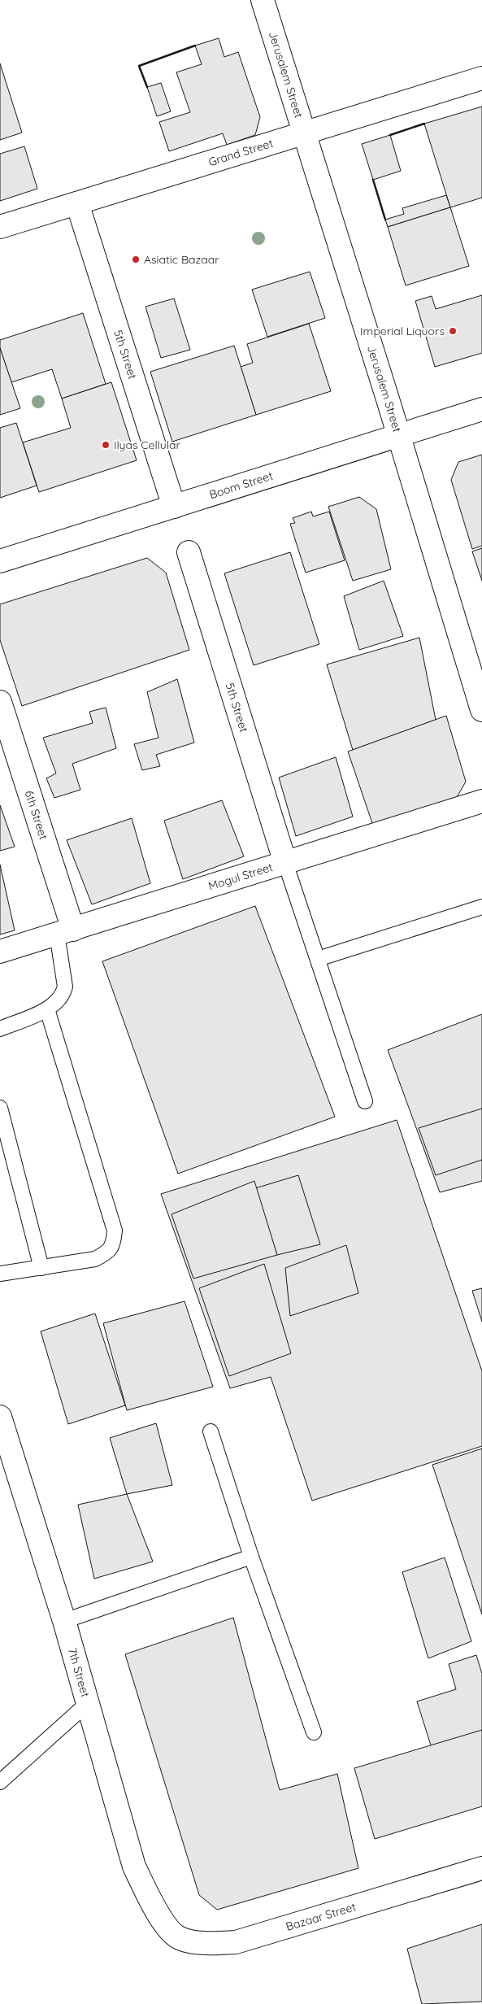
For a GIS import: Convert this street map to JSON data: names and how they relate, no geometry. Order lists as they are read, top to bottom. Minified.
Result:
{"streets":{"street":["Jerusalem Street","Grand Street","5th Street","Boom Street","6th Street","Mogul Street","7th Street","Bazaar Street"]},"crossings":[["Jerusalem Street","Grand Street"],["Jerusalem Street","Boom Street"],["Grand Street","5th Street"],["5th Street","Boom Street"],["5th Street","Mogul Street"],["6th Street","Mogul Street"],["7th Street","Bazaar Street"]],"places":["Asiatic Bazaar","Imperial Liquors","Ilyas Cellular"]}
